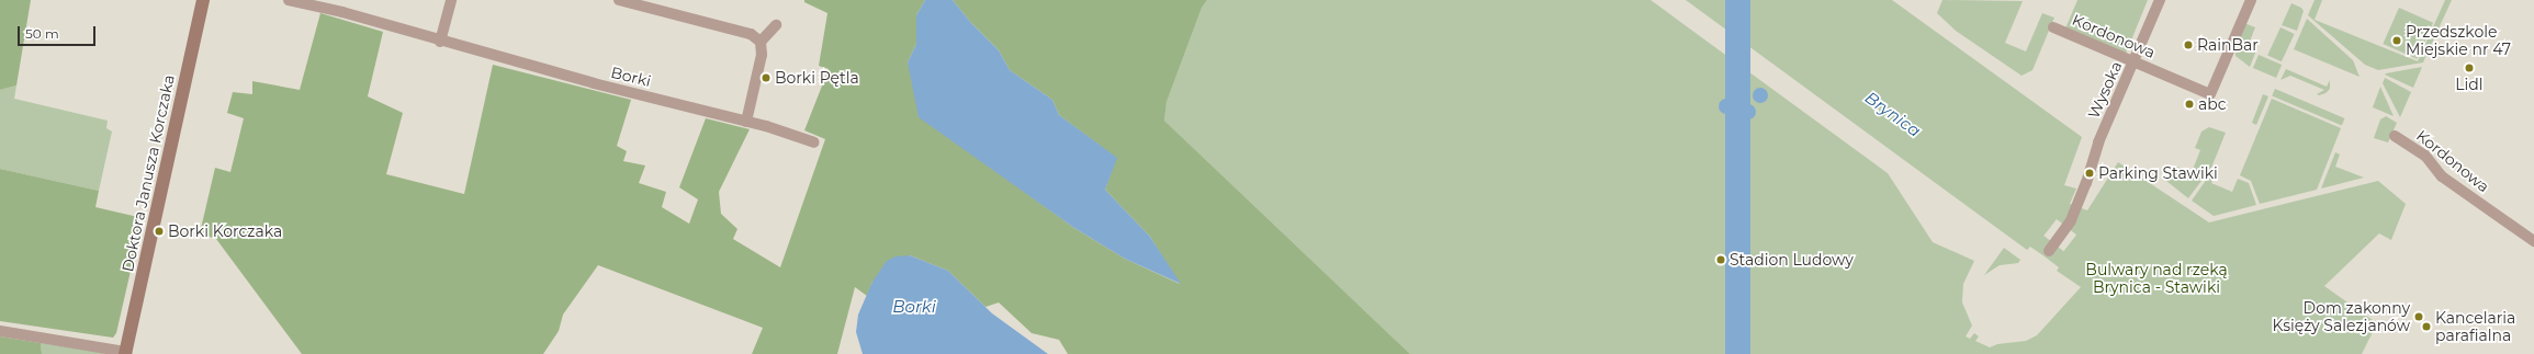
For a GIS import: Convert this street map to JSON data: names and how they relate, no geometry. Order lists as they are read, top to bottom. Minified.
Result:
{"streets":{"street":["Kordonowa","Borki","Wysoka","Doktora Janusza Korczaka"]},"crossings":[["Kordonowa","Wysoka"]],"water":["Brynica","Borki"],"parks":["Bulwary nad rzeką Brynica - Stawiki"],"places":["Przedszkole Miejskie nr 47","RainBar","Lidl","Borki Pętla","abc","Parking Stawiki","Borki Korczaka","Stadion Ludowy","Dom zakonny Księży Salezjanów","Kancelaria parafialna"],"scale_bar":"50 m"}
